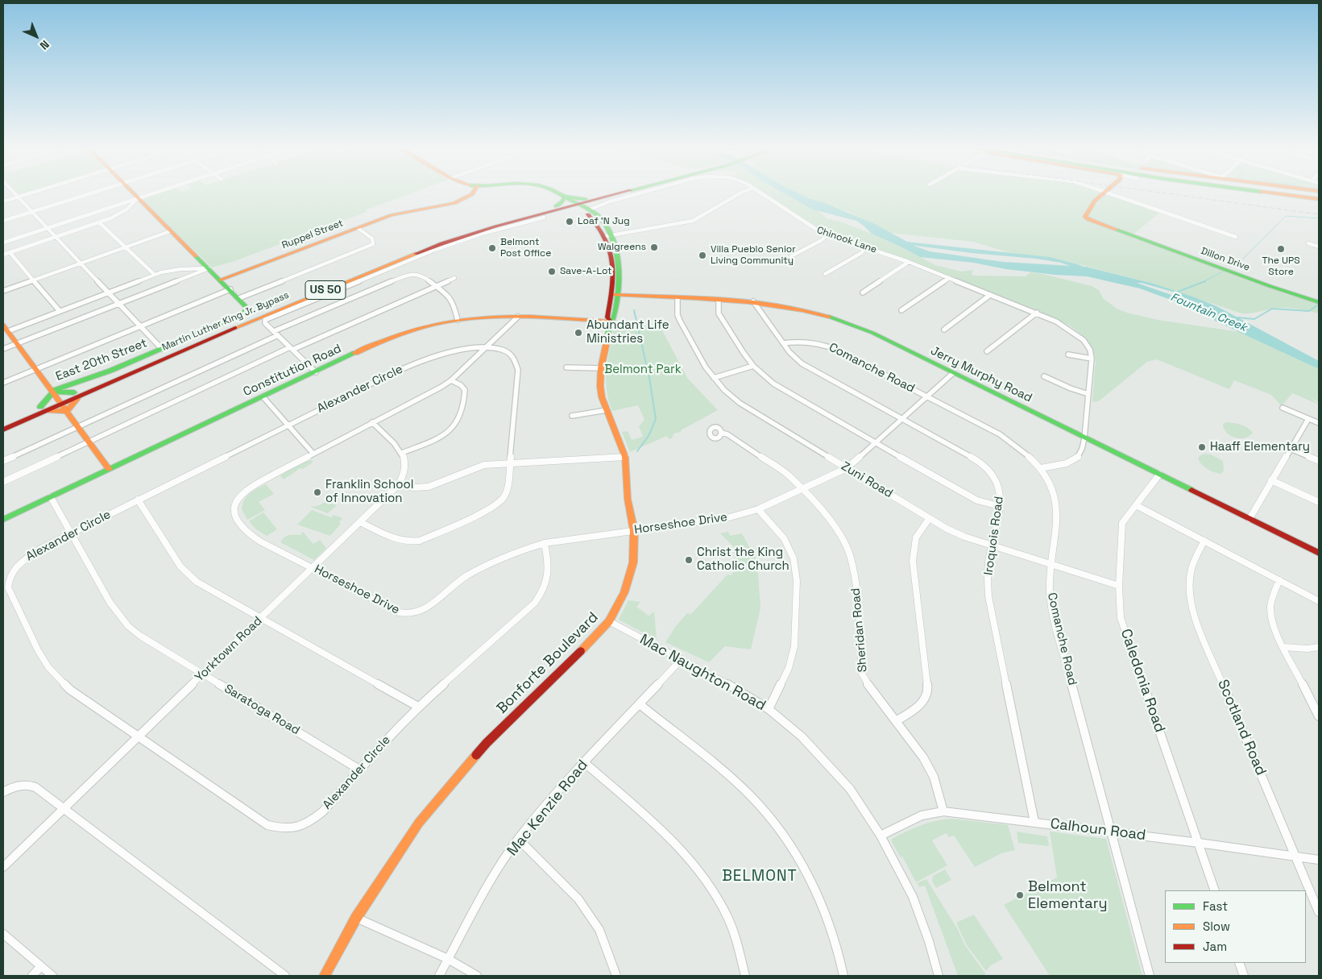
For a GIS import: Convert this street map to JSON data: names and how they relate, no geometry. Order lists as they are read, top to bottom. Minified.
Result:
{"streets":{"main road":["Ruppel Street","Dillon Drive","US 50","Martin Luther King Jr. Bypass","East 20th Street","Constitution Road","Jerry Murphy Road","Bonforte Boulevard"],"street":["Chinook Lane","Comanche Road","Alexander Circle","Zuni Road","Horseshoe Drive","Iroquois Road","Sheridan Road","Yorktown Road","Mac Naughton Road","Caledonia Road","Saratoga Road","Scotland Road","Mac Kenzie Road","Calhoun Road"]},"crossings":[["Chinook Lane","Martin Luther King Jr. Bypass"],["Chinook Lane","Comanche Road"],["Chinook Lane","Jerry Murphy Road"],["Chinook Lane","Bonforte Boulevard"],["Martin Luther King Jr. Bypass","Bonforte Boulevard"],["Comanche Road","Zuni Road"],["Comanche Road","Horseshoe Drive"],["Comanche Road","Iroquois Road"],["Comanche Road","Calhoun Road"],["Constitution Road","Horseshoe Drive"],["Constitution Road","Bonforte Boulevard"],["Constitution Road","Saratoga Road"],["Jerry Murphy Road","Zuni Road"],["Jerry Murphy Road","Horseshoe Drive"],["Jerry Murphy Road","Iroquois Road"],["Jerry Murphy Road","Bonforte Boulevard"],["Jerry Murphy Road","Caledonia Road"],["Alexander Circle","Horseshoe Drive"],["Alexander Circle","Yorktown Road"],["Alexander Circle","Saratoga Road"],["Zuni Road","Horseshoe Drive"],["Zuni Road","Iroquois Road"],["Zuni Road","Caledonia Road"],["Horseshoe Drive","Iroquois Road"],["Horseshoe Drive","Sheridan Road"],["Horseshoe Drive","Yorktown Road"],["Horseshoe Drive","Bonforte Boulevard"],["Iroquois Road","Calhoun Road"],["Sheridan Road","Calhoun Road"],["Yorktown Road","Saratoga Road"],["Bonforte Boulevard","Mac Naughton Road"],["Mac Naughton Road","Mac Kenzie Road"],["Mac Naughton Road","Calhoun Road"],["Caledonia Road","Calhoun Road"],["Scotland Road","Calhoun Road"]],"districts":["BELMONT"],"water":["Fountain Creek"],"parks":["Belmont Park"],"places":["Loaf 'N Jug","Walgreens","Belmont Post Office","The UPS Store","Villa Pueblo Senior Living Community","Save-A-Lot","Abundant Life Ministries","Haaff Elementary","Franklin School of Innovation","Christ the King Catholic Church","Belmont Elementary"],"legend":["Fast","Slow","Jam"],"north":"bottom right"}
